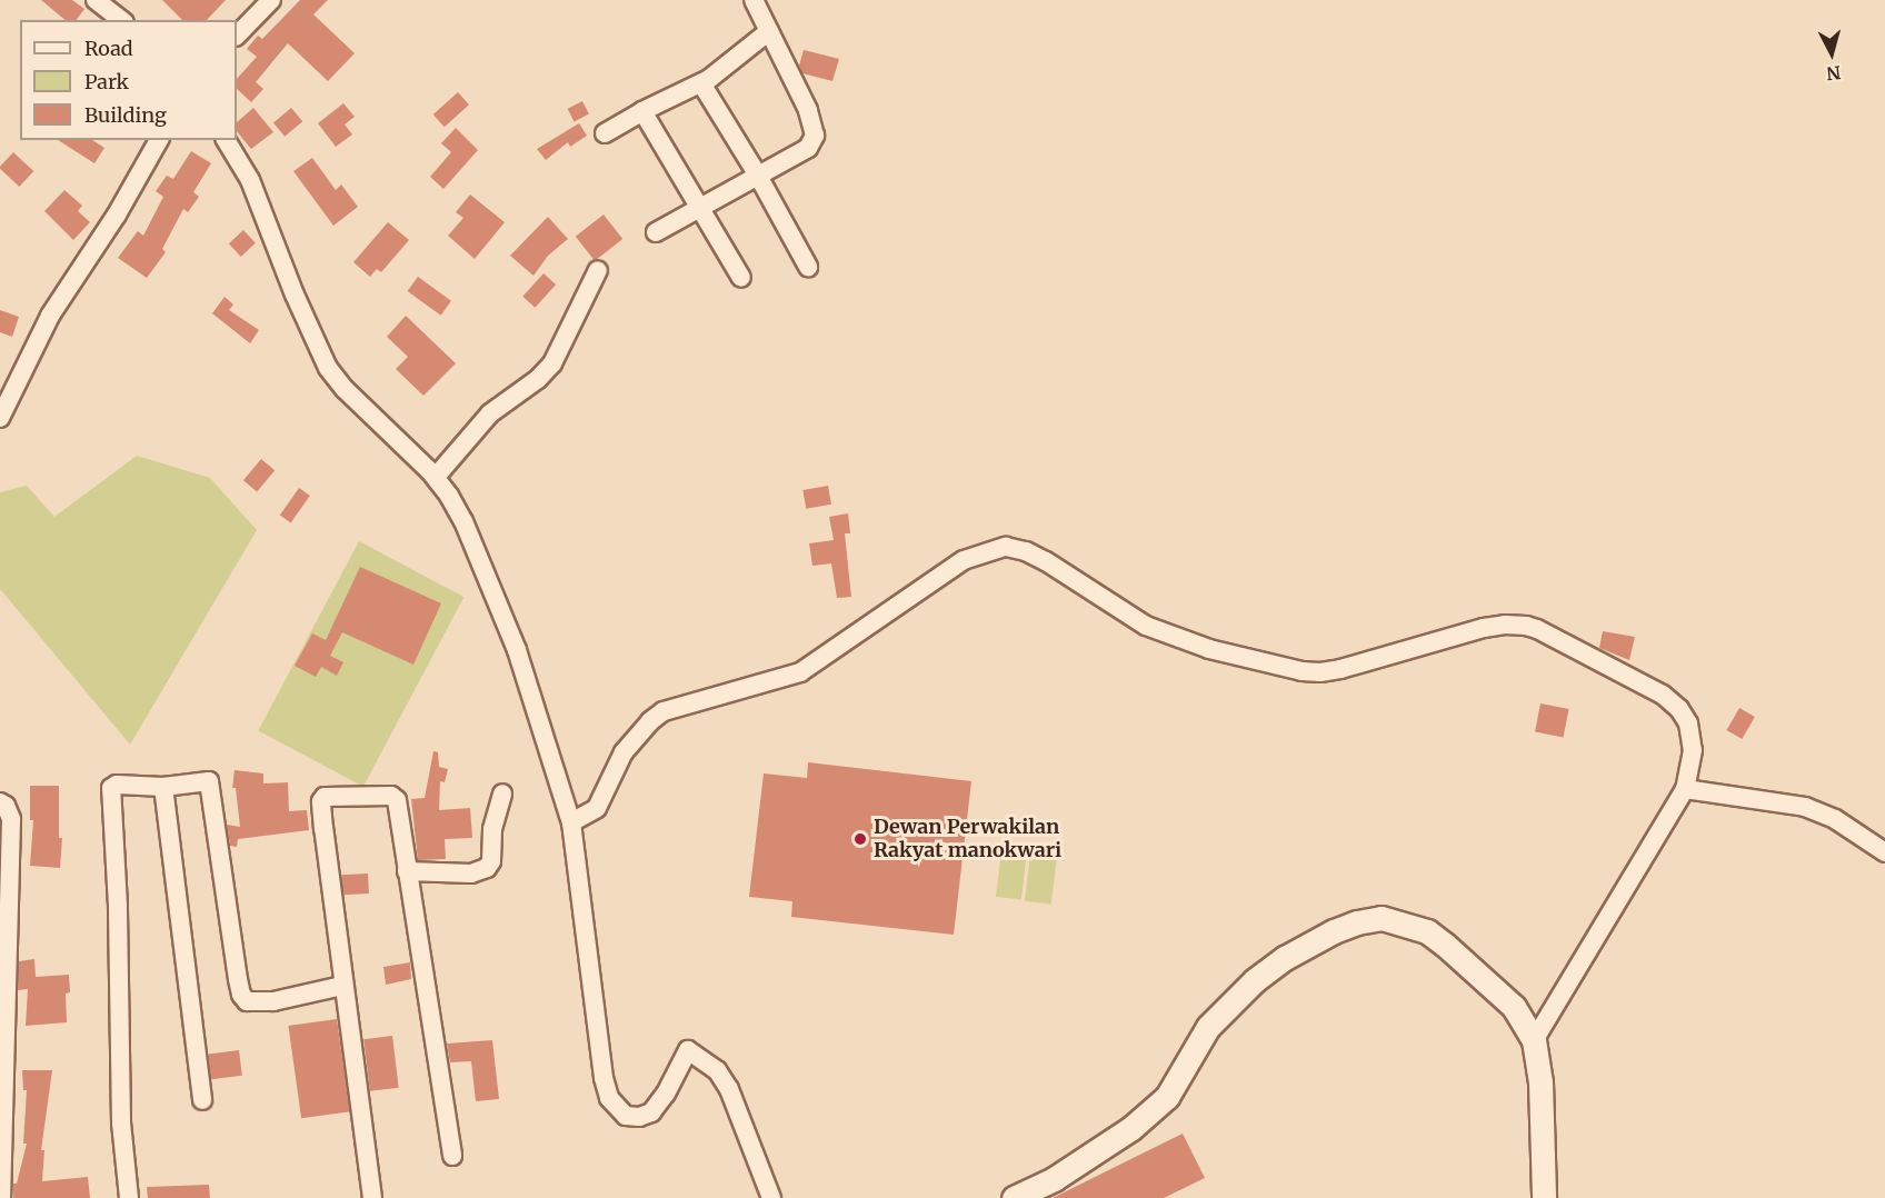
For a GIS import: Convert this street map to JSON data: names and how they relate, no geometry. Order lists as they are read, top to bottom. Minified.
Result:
{"places":["Dewan Perwakilan Rakyat manokwari"],"legend":["Road","Park","Building"],"north":"bottom"}
